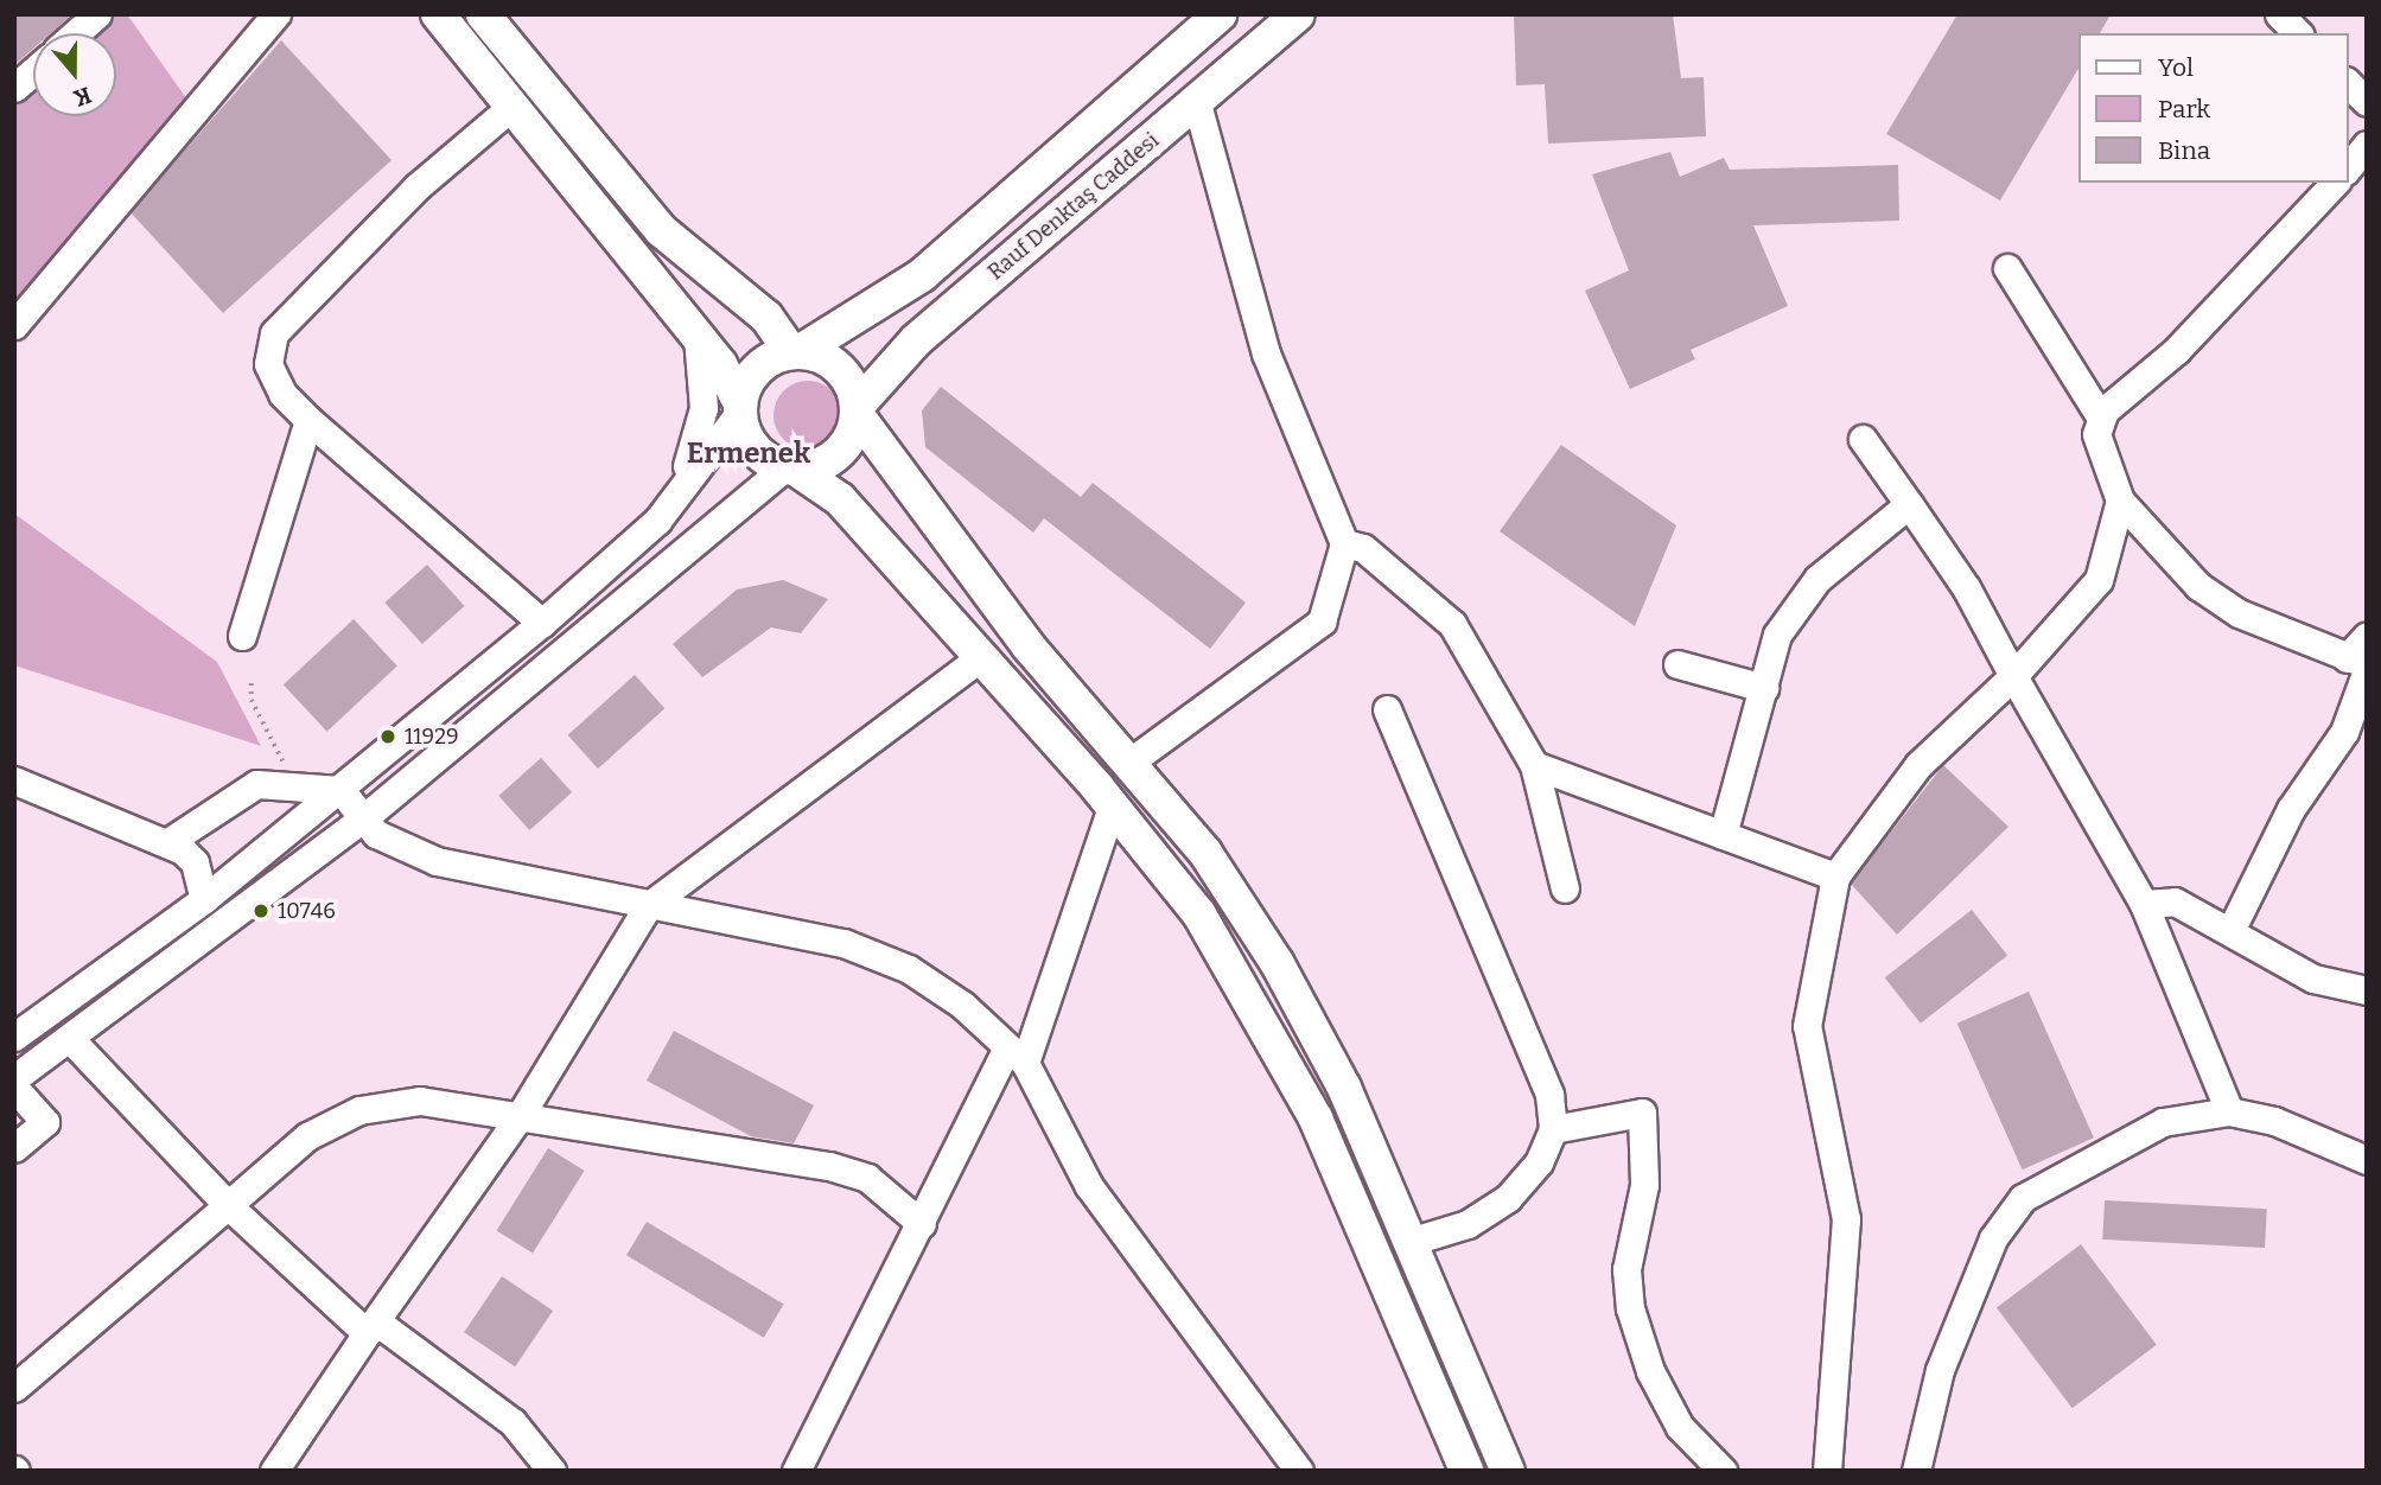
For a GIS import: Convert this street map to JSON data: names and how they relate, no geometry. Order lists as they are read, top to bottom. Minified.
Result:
{"streets":{"main road":["Rauf Denktaş Caddesi"]},"districts":["Ermenek"],"places":["11929","10746"],"legend":["Yol","Park","Bina"],"north":"bottom"}
